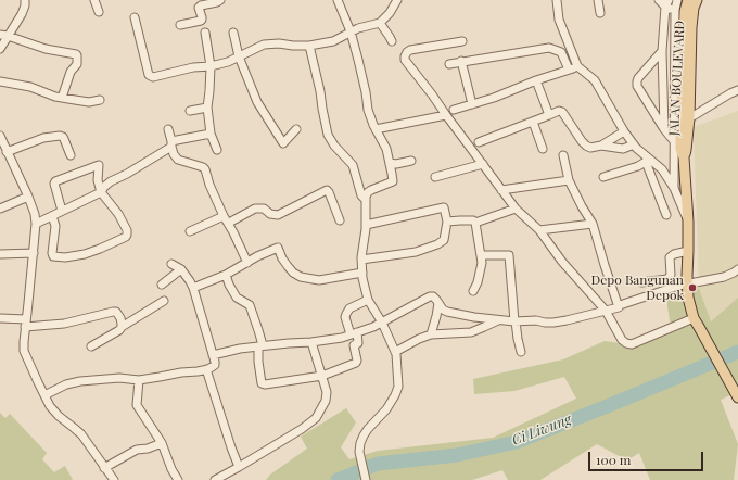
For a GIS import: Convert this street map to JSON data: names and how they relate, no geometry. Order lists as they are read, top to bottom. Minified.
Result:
{"streets":{"main road":["JALAN BOULEVARD"]},"water":["Ci Liwung"],"places":["Depo Bangunan Depok"],"scale_bar":"100 m"}
